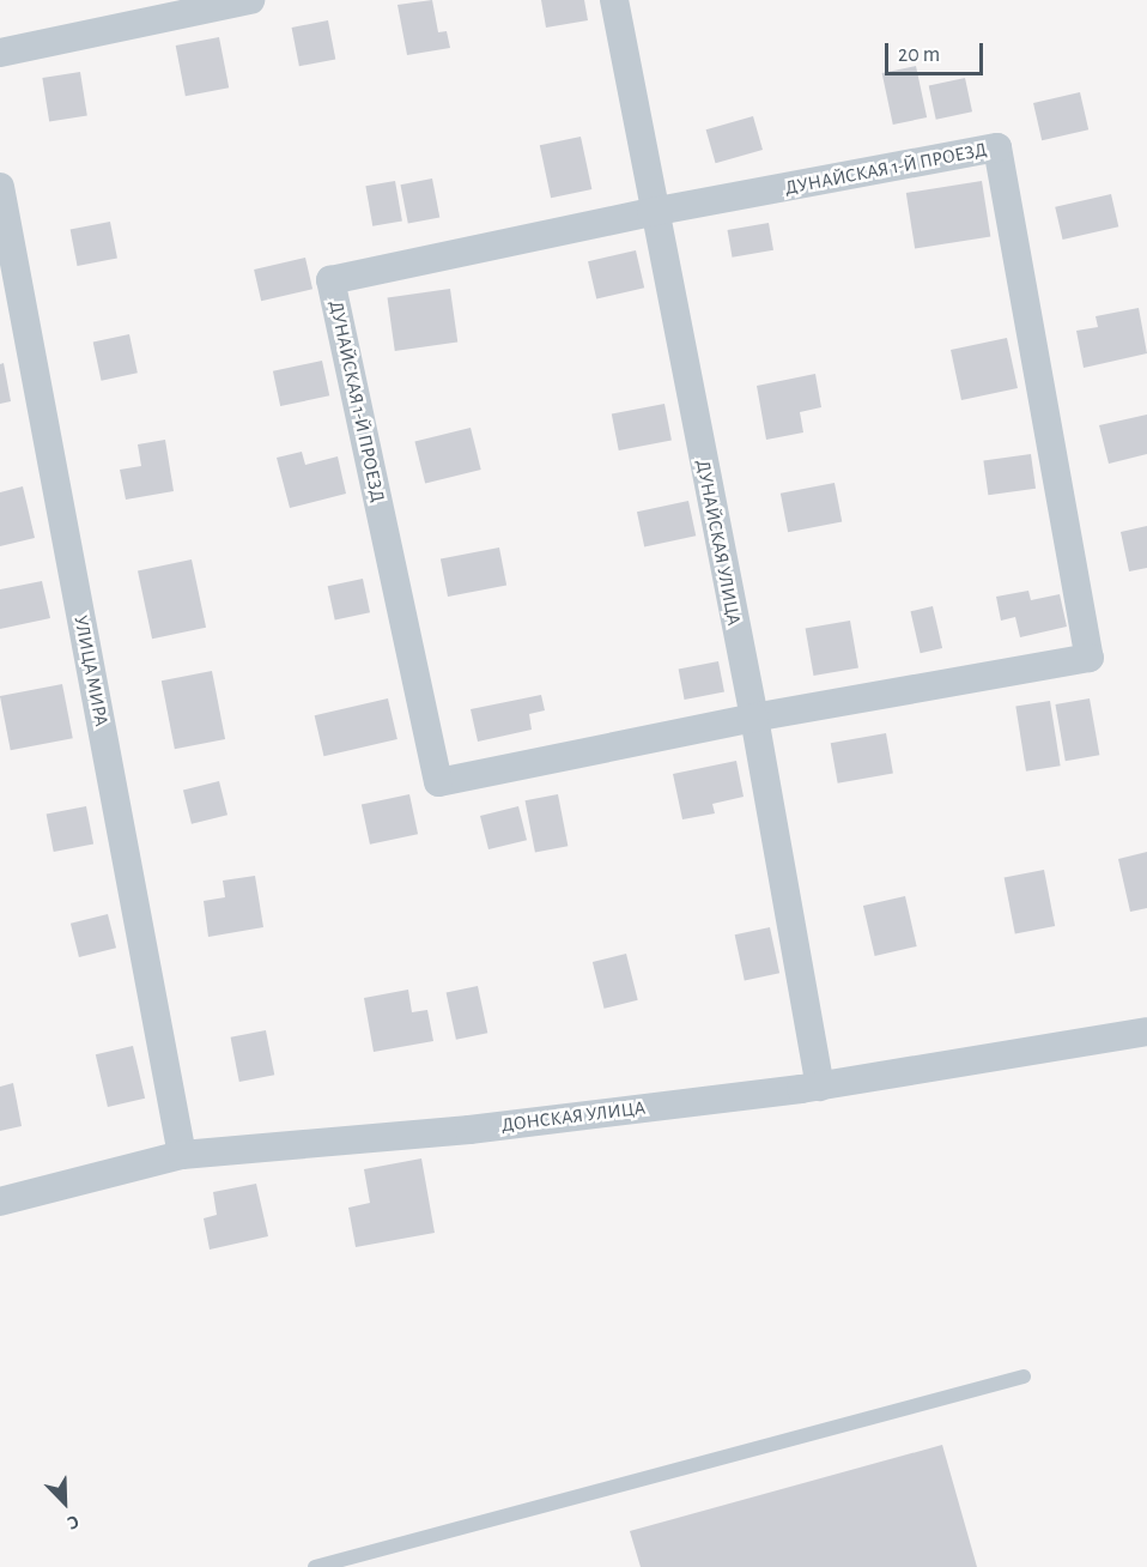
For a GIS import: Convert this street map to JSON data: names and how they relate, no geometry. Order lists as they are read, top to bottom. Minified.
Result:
{"streets":{"street":["ДУНАЙСКАЯ 1-Й ПРОЕЗД","ДУНАЙСКАЯ УЛИЦА","УЛИЦА МИРА","ДОНСКАЯ УЛИЦА"]},"crossings":[["ДУНАЙСКАЯ 1-Й ПРОЕЗД","ДУНАЙСКАЯ УЛИЦА"],["ДУНАЙСКАЯ УЛИЦА","ДОНСКАЯ УЛИЦА"],["УЛИЦА МИРА","ДОНСКАЯ УЛИЦА"]],"scale_bar":"20 m","north":"bottom right"}
